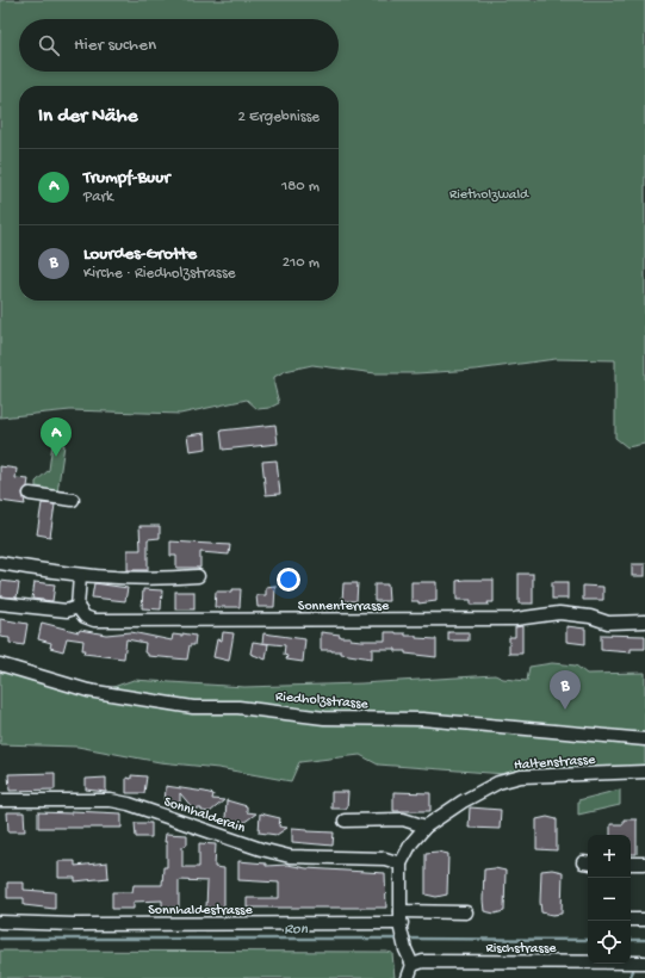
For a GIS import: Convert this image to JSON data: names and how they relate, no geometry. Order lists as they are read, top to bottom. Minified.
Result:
{"streets":{"street":["Sonnenterrasse","Riedholzstrasse","Haltenstrasse","Sonnhalderain","Sonnhaldestrasse","Rischstrasse"]},"crossings":[["Haltenstrasse","Sonnhalderain"],["Haltenstrasse","Sonnhaldestrasse"],["Haltenstrasse","Rischstrasse"]],"water":["Ron"],"parks":["Rietholzwald"],"page":{"search":"Hier suchen","heading":["In der Nähe","2 Ergebnisse"],"list":[{"mark":"A","name":"Trumpf-Buur","note":"Park","value":"180 m"},{"mark":"B","name":"Lourdes-Grotte","note":"Kirche · Riedholzstrasse","value":"210 m"}],"pins":["A","B"],"map_buttons":["+","−"]}}
